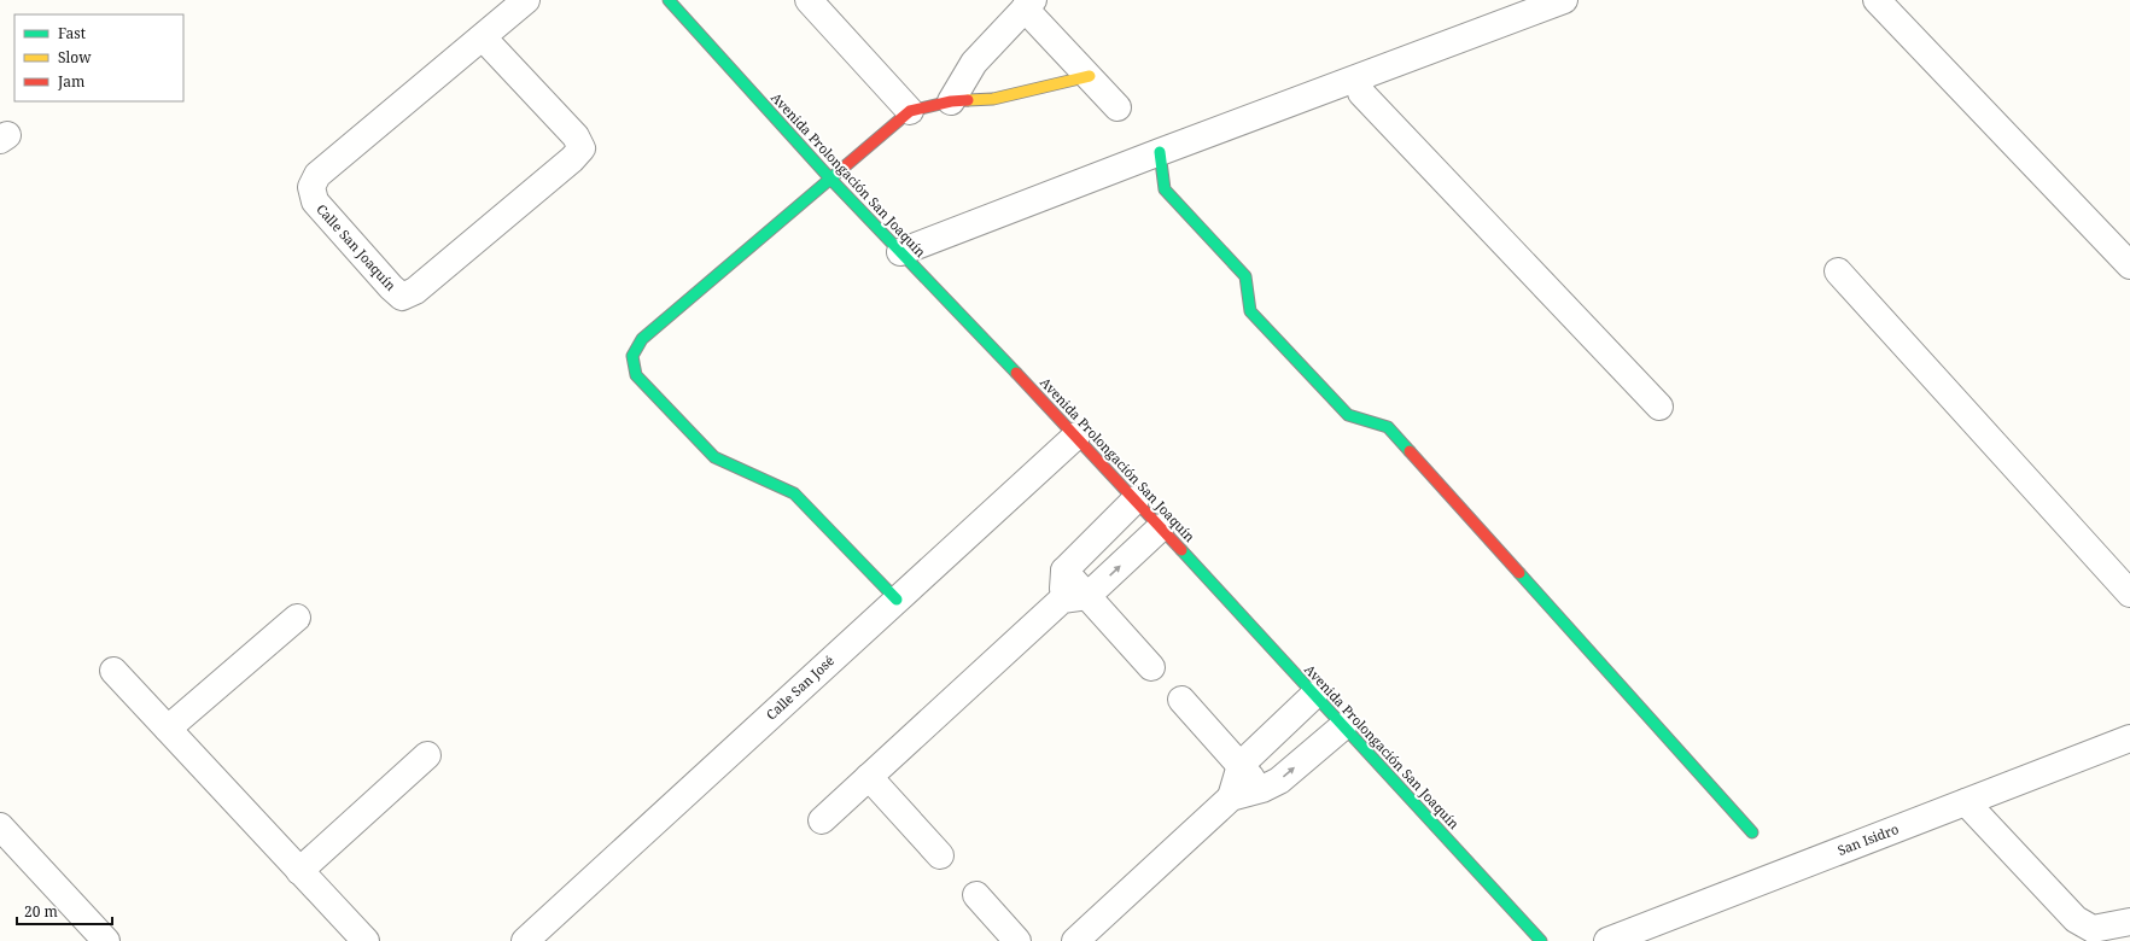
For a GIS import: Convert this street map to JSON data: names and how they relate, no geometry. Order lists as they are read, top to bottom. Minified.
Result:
{"streets":{"street":["Avenida Prolongación San Joaquín","Calle San Joaquín","Calle San José","San Isidro"]},"crossings":[["Avenida Prolongación San Joaquín","Calle San José"]],"legend":["Fast","Slow","Jam"],"scale_bar":"20 m"}
